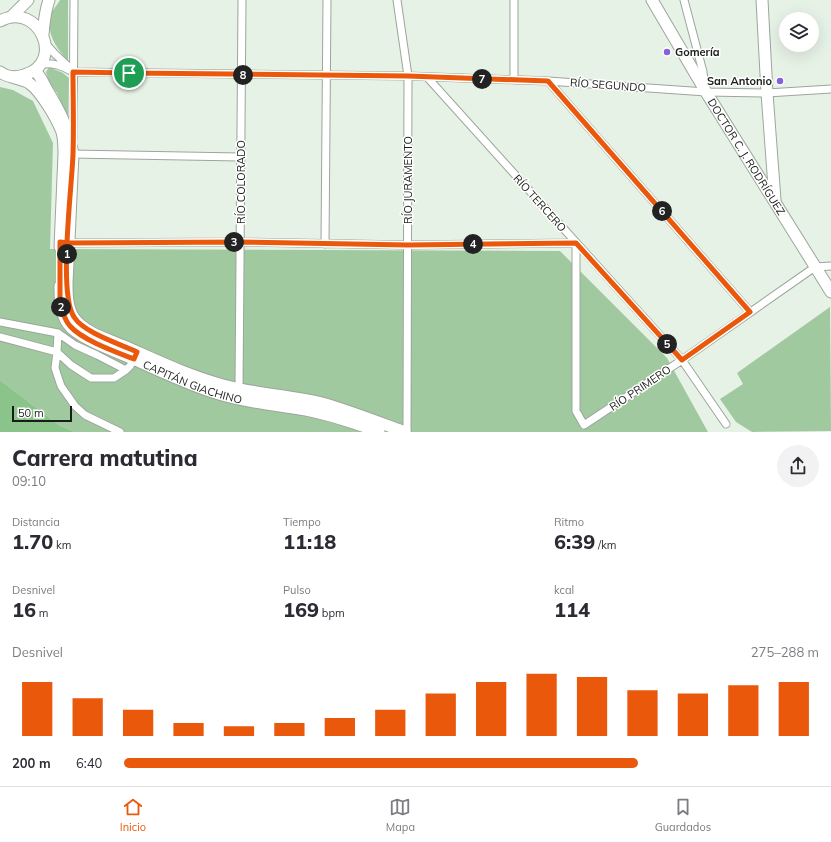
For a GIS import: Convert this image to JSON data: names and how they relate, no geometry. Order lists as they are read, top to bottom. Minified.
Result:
{"streets":{"main road":["DOCTOR C. J. RODRÍGUEZ","CAPITÁN GIACHINO"],"street":["RÍO SEGUNDO","RÍO JURAMENTO","RÍO COLORADO","RÍO TERCERO","RÍO PRIMERO"]},"crossings":[["RÍO SEGUNDO","DOCTOR C. J. RODRÍGUEZ"],["RÍO SEGUNDO","RÍO JURAMENTO"],["RÍO SEGUNDO","RÍO COLORADO"],["RÍO SEGUNDO","RÍO TERCERO"],["DOCTOR C. J. RODRÍGUEZ","RÍO PRIMERO"],["RÍO JURAMENTO","CAPITÁN GIACHINO"],["RÍO COLORADO","CAPITÁN GIACHINO"],["RÍO TERCERO","RÍO PRIMERO"]],"places":["Gomería","San Antonio"],"scale_bar":"50 m","page":{"pins":["8","7","6","3","4","1","2","5"],"scale":"50 m","heading":["Carrera matutina","09:10"],"stats":[["Distancia","1.70 km"],["Tiempo","11:18"],["Ritmo","6:39 /km"],["Desnivel","16 m"],["Pulso","169 bpm"],["kcal","114"]],"chart":["Desnivel","275–288 m"],"list":[{"name":"200 m","note":"6:40"}],"tabs":["Inicio","Mapa","Guardados"]}}
